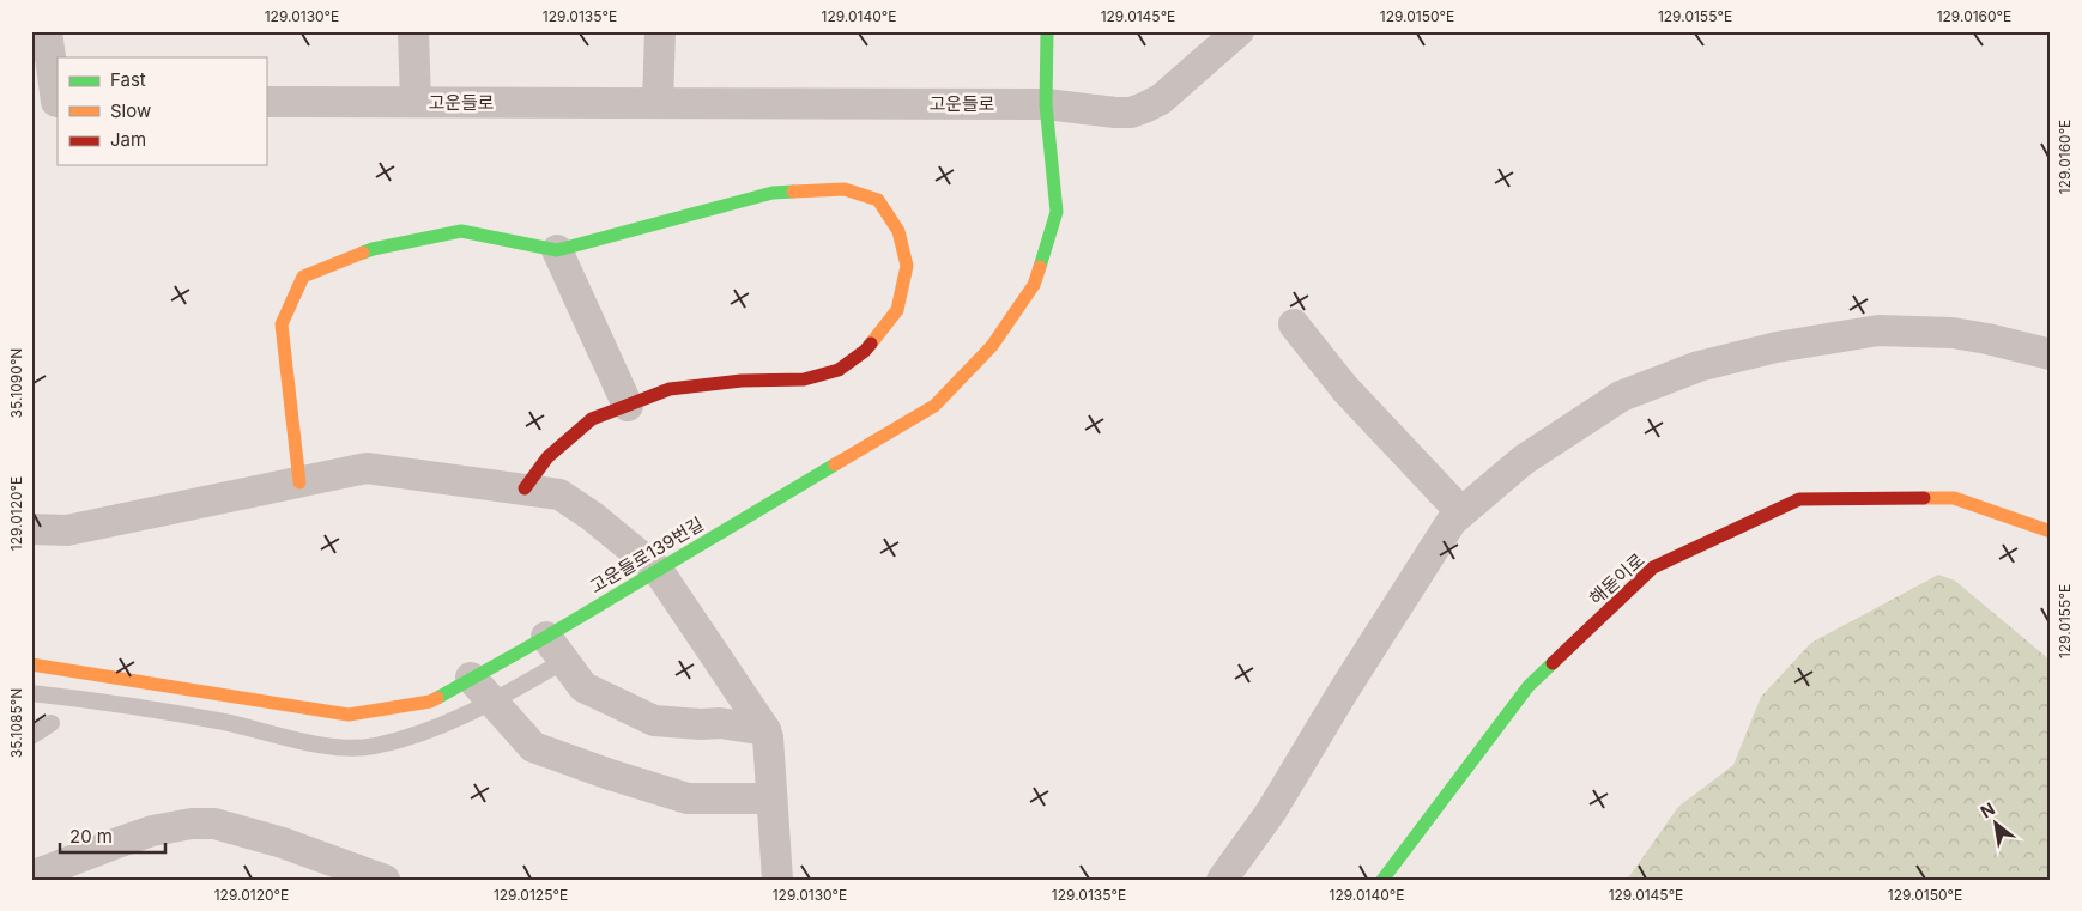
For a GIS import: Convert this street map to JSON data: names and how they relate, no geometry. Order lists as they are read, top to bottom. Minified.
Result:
{"streets":{"street":["고운들로","고운들로139번길","해돋이로"]},"crossings":[["고운들로","고운들로139번길"]],"legend":["Fast","Slow","Jam"],"scale_bar":"20 m","north":"top left","coordinates":["129.0130°E","129.0135°E","129.0140°E","129.0145°E","129.0150°E","129.0155°E","129.0160°E","35.1090°N","129.0120°E","35.1085°N","129.0125°E"]}
